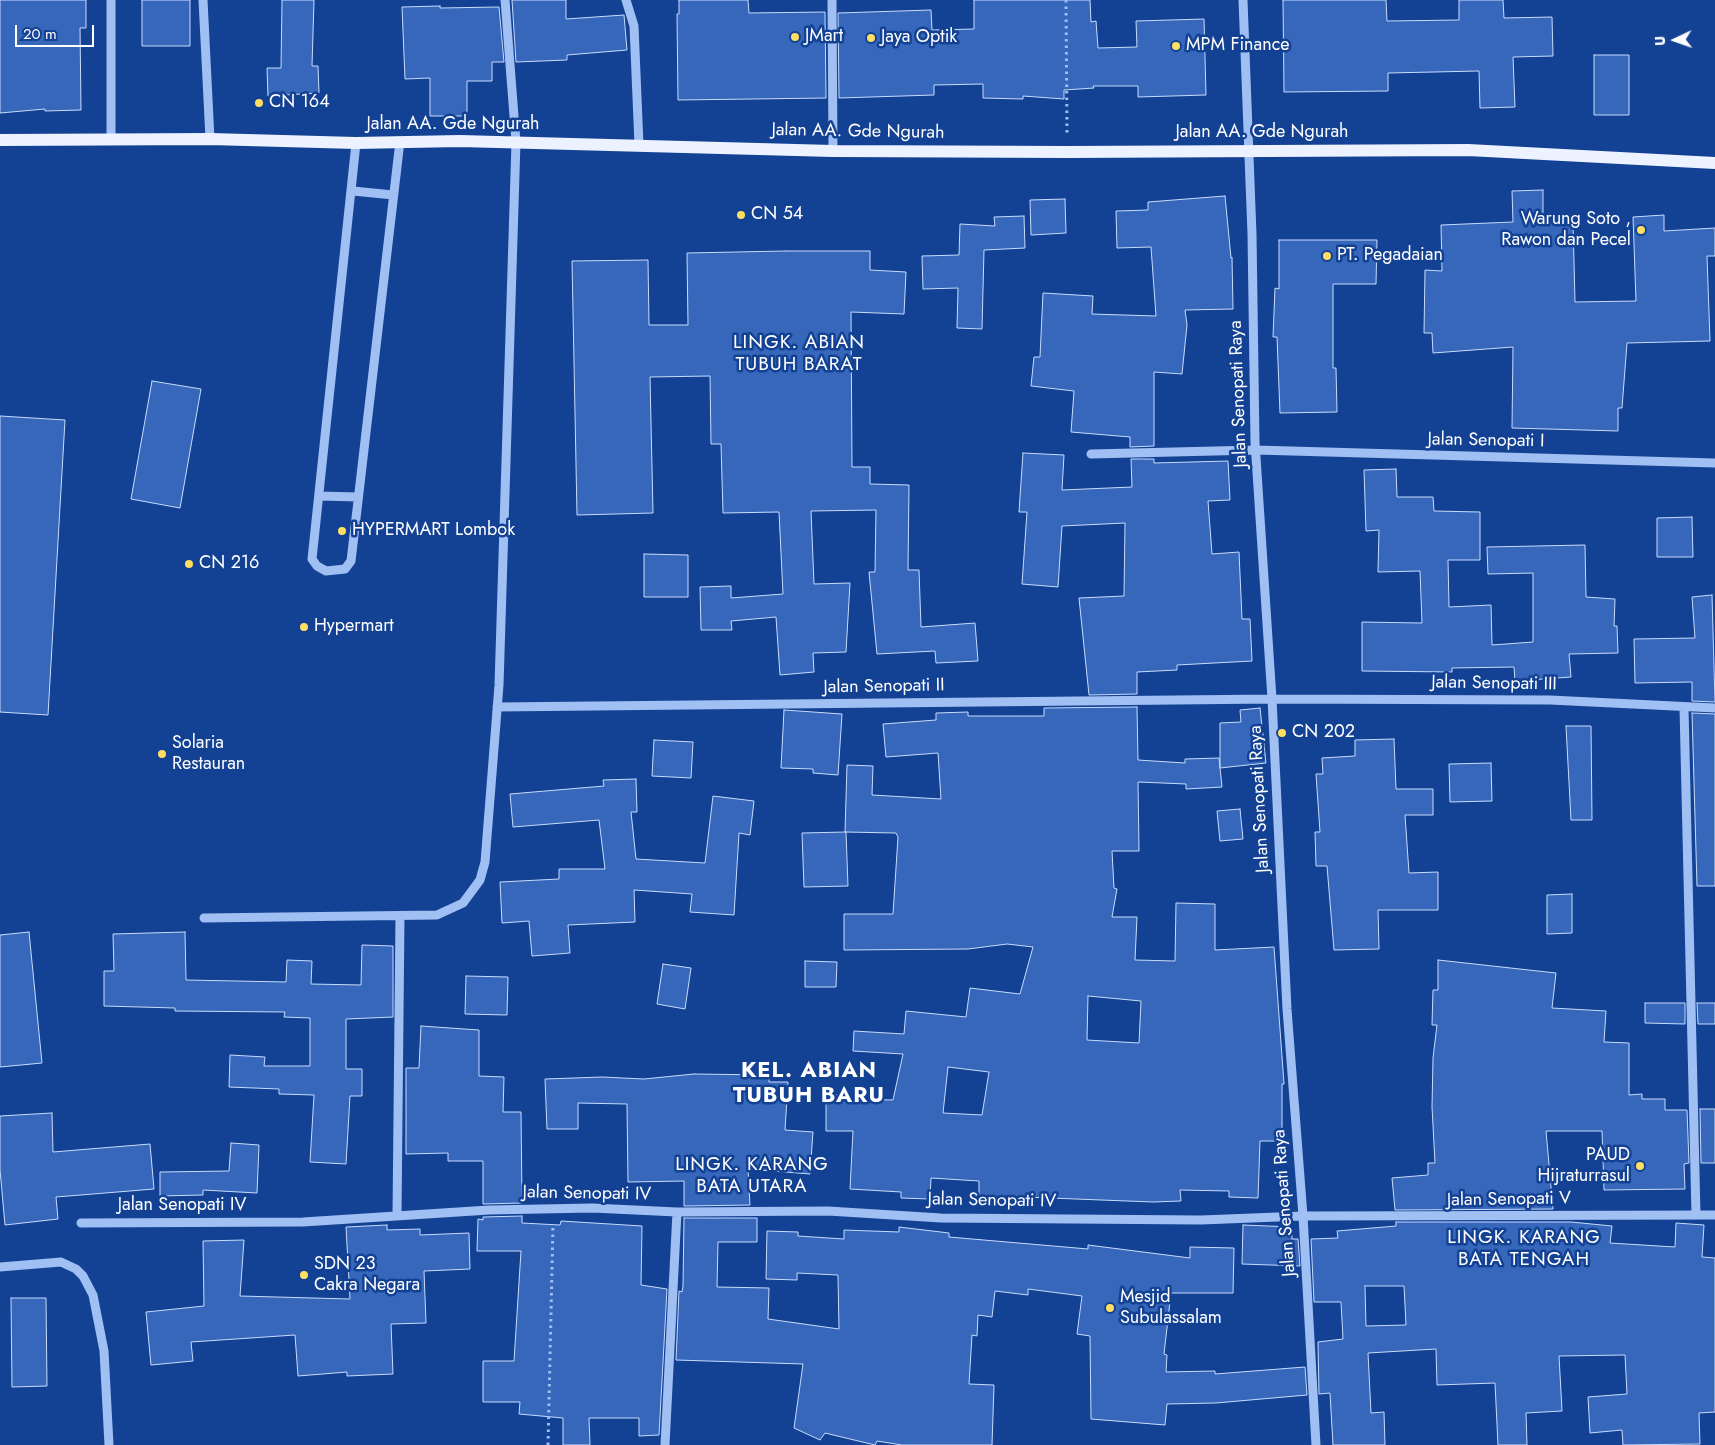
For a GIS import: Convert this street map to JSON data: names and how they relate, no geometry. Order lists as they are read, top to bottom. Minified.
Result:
{"streets":{"main road":["Jalan AA. Gde Ngurah"],"street":["Jalan Senopati Raya","Jalan Senopati I","Jalan Senopati III","Jalan Senopati II","Jalan Senopati IV","Jalan Senopati V"]},"crossings":[["Jalan AA. Gde Ngurah","Jalan Senopati Raya"],["Jalan Senopati Raya","Jalan Senopati I"],["Jalan Senopati Raya","Jalan Senopati III"],["Jalan Senopati Raya","Jalan Senopati II"],["Jalan Senopati Raya","Jalan Senopati IV"],["Jalan Senopati Raya","Jalan Senopati V"],["Jalan Senopati III","Jalan Senopati II"],["Jalan Senopati IV","Jalan Senopati V"]],"districts":["LINGK. ABIAN TUBUH BARAT","KEL. ABIAN TUBUH BARU","LINGK. KARANG BATA UTARA","LINGK. KARANG BATA TENGAH"],"places":["JMart","Jaya Optik","MPM Finance","CN 164","CN 54","Warung Soto , Rawon dan Pecel","PT. Pegadaian","HYPERMART Lombok","CN 216","Hypermart","CN 202","Solaria Restauran","PAUD Hijraturrasul","SDN 23 Cakra Negara","Mesjid Subulassalam"],"scale_bar":"20 m","north":"left"}
